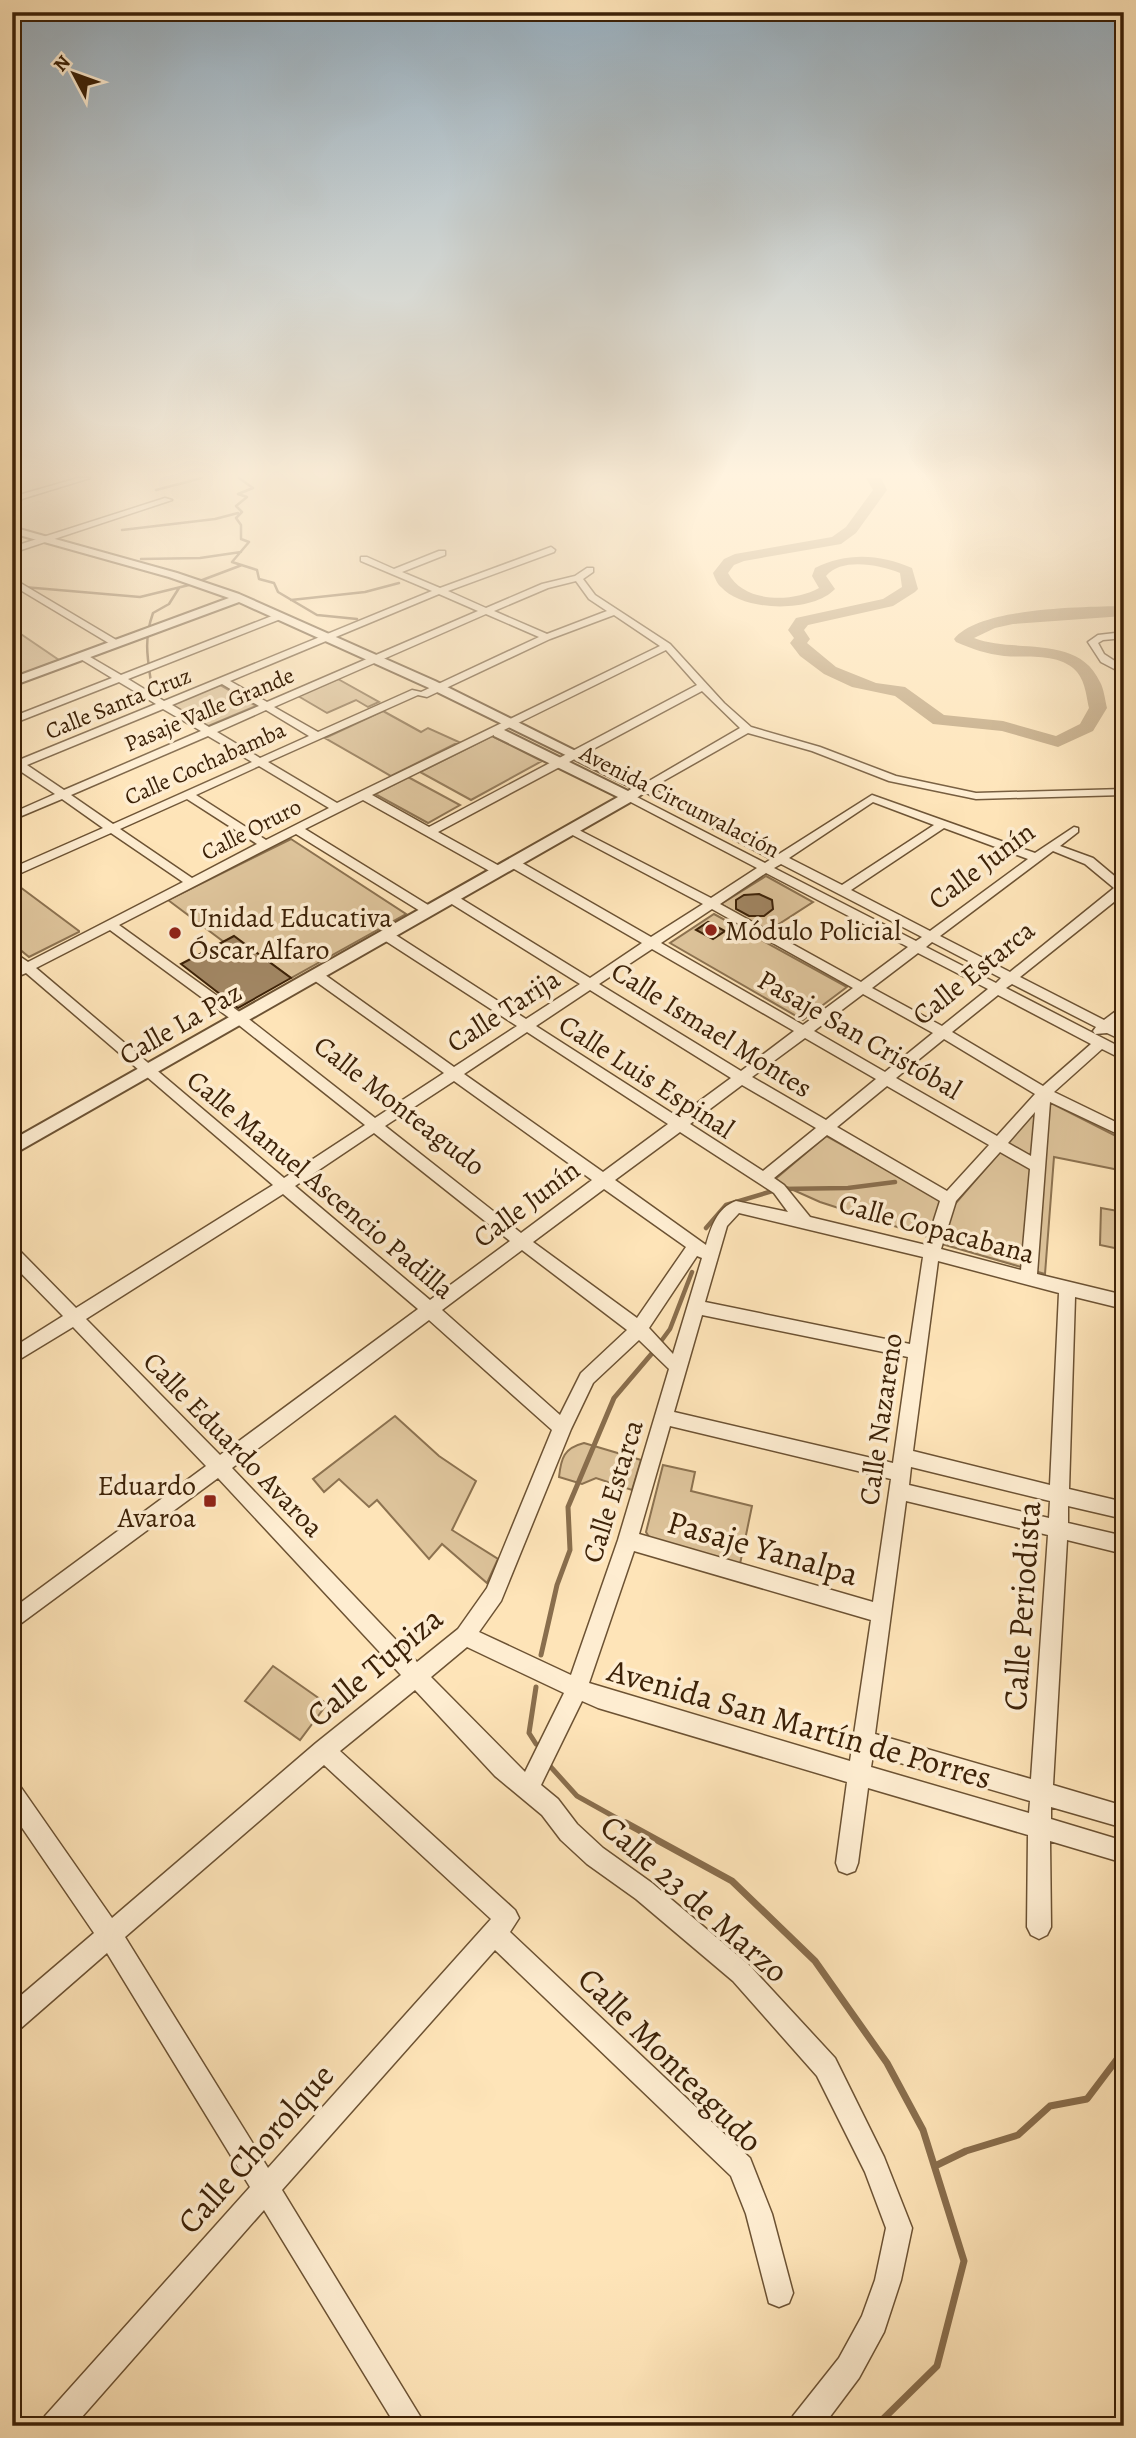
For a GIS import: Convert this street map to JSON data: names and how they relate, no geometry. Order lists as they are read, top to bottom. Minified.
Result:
{"streets":{"street":["Calle Santa Cruz","Pasaje Valle Grande","Calle Cochabamba","Avenida Circunvalación","Calle Oruro","Calle Junín","Calle Estarca","Calle Tarija","Calle La Paz","Calle Ismael Montes","Pasaje San Cristóbal","Calle Luis Espinal","Calle Monteagudo","Calle Manuel Ascencio Padilla","Calle Copacabana","Calle Nazareno","Calle Eduardo Avaroa","Pasaje Yanalpa","Calle Periodista","Calle Tupiza","Avenida San Martín de Porres","Calle 23 de Marzo","Calle Chorolque"]},"crossings":[["Calle Santa Cruz","Avenida Circunvalación"],["Pasaje Valle Grande","Avenida Circunvalación"],["Calle Cochabamba","Avenida Circunvalación"],["Avenida Circunvalación","Calle Oruro"],["Avenida Circunvalación","Calle Junín"],["Avenida Circunvalación","Calle Estarca"],["Avenida Circunvalación","Calle Tarija"],["Avenida Circunvalación","Calle La Paz"],["Avenida Circunvalación","Calle Nazareno"],["Calle Oruro","Calle Monteagudo"],["Calle Oruro","Calle Manuel Ascencio Padilla"],["Calle Junín","Calle Tarija"],["Calle Junín","Calle Ismael Montes"],["Calle Junín","Pasaje San Cristóbal"],["Calle Junín","Calle Luis Espinal"],["Calle Junín","Calle Monteagudo"],["Calle Junín","Calle Manuel Ascencio Padilla"],["Calle Junín","Calle Eduardo Avaroa"],["Calle Estarca","Calle Ismael Montes"],["Calle Estarca","Pasaje San Cristóbal"],["Calle Estarca","Calle Luis Espinal"],["Calle Estarca","Calle Monteagudo"],["Calle Estarca","Calle Copacabana"],["Calle Estarca","Pasaje Yanalpa"],["Calle Estarca","Calle Tupiza"],["Calle Estarca","Avenida San Martín de Porres"],["Calle Estarca","Calle 23 de Marzo"],["Calle Tarija","Calle Ismael Montes"],["Calle Tarija","Pasaje San Cristóbal"],["Calle Tarija","Calle Luis Espinal"],["Calle Tarija","Calle Monteagudo"],["Calle Tarija","Calle Manuel Ascencio Padilla"],["Calle Tarija","Calle Eduardo Avaroa"],["Calle La Paz","Calle Ismael Montes"],["Calle La Paz","Pasaje San Cristóbal"],["Calle La Paz","Calle Luis Espinal"],["Calle La Paz","Calle Monteagudo"],["Calle La Paz","Calle Manuel Ascencio Padilla"],["Calle Ismael Montes","Calle Nazareno"],["Pasaje San Cristóbal","Calle Nazareno"],["Calle Luis Espinal","Calle Copacabana"],["Calle Monteagudo","Calle Tupiza"],["Calle Monteagudo","Calle Chorolque"],["Calle Manuel Ascencio Padilla","Calle Tupiza"],["Calle Copacabana","Calle Nazareno"],["Calle Copacabana","Calle Periodista"],["Calle Nazareno","Pasaje Yanalpa"],["Calle Nazareno","Avenida San Martín de Porres"],["Calle Eduardo Avaroa","Calle Tupiza"],["Calle Eduardo Avaroa","Calle 23 de Marzo"],["Calle Periodista","Avenida San Martín de Porres"],["Calle Tupiza","Avenida San Martín de Porres"],["Calle Tupiza","Calle 23 de Marzo"]],"places":{"other":["Módulo Policial","Unidad Educativa Óscar Alfaro"],"transit":["Eduardo Avaroa"]},"north":"top left"}
